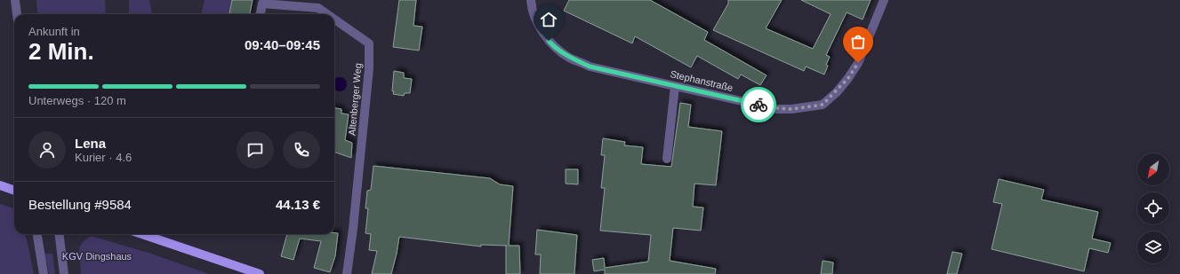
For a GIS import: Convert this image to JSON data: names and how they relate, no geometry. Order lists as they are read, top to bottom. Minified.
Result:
{"streets":{"street":["Stephanstraße","Altenberger Weg"]},"parks":["KGV Dingshaus"],"north":"bottom left","page":{"heading":["2 Min.","Ankunft in","09:40–09:45"],"panel":["Lena","Kurier · 4.6","Bestellung #9584","44.13 €"],"bar":"Unterwegs · 120 m"}}
